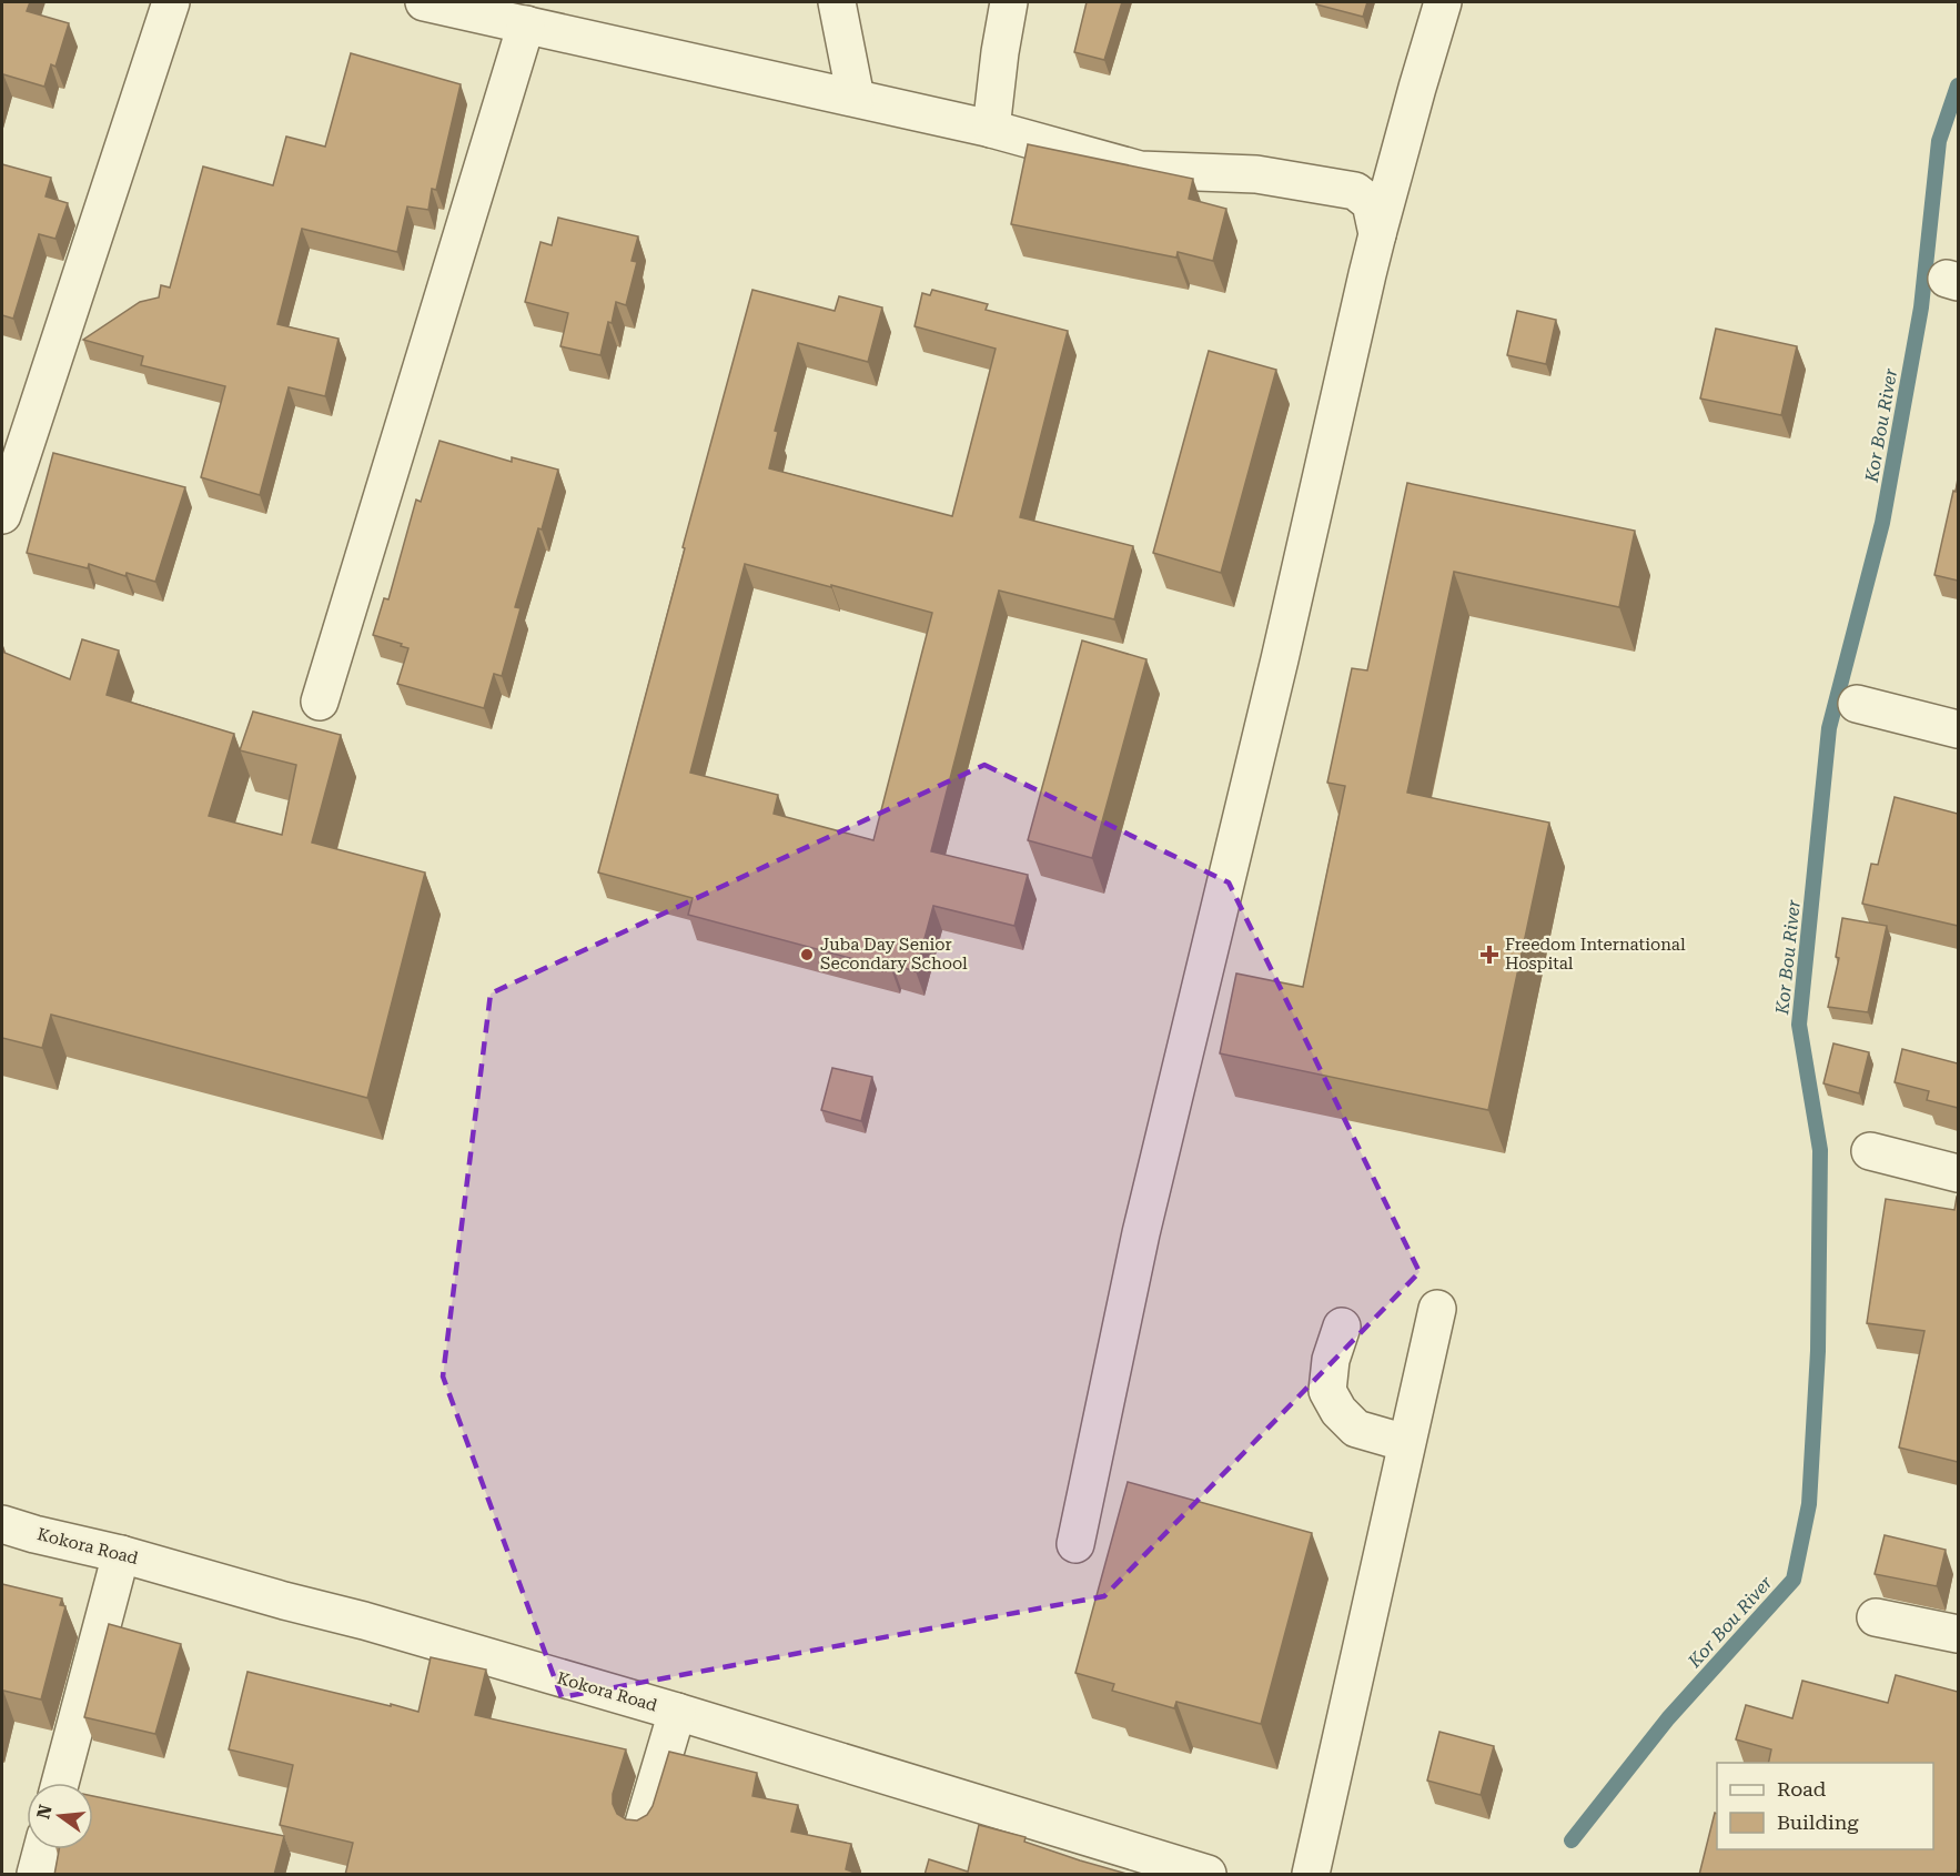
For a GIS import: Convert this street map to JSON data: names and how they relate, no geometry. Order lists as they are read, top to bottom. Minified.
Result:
{"streets":{"street":["Kokora Road"]},"water":["Kor Bou River"],"places":{"other":["Juba Day Senior Secondary School"],"health":["Freedom International Hospital"]},"legend":["Road","Building"],"north":"left"}
